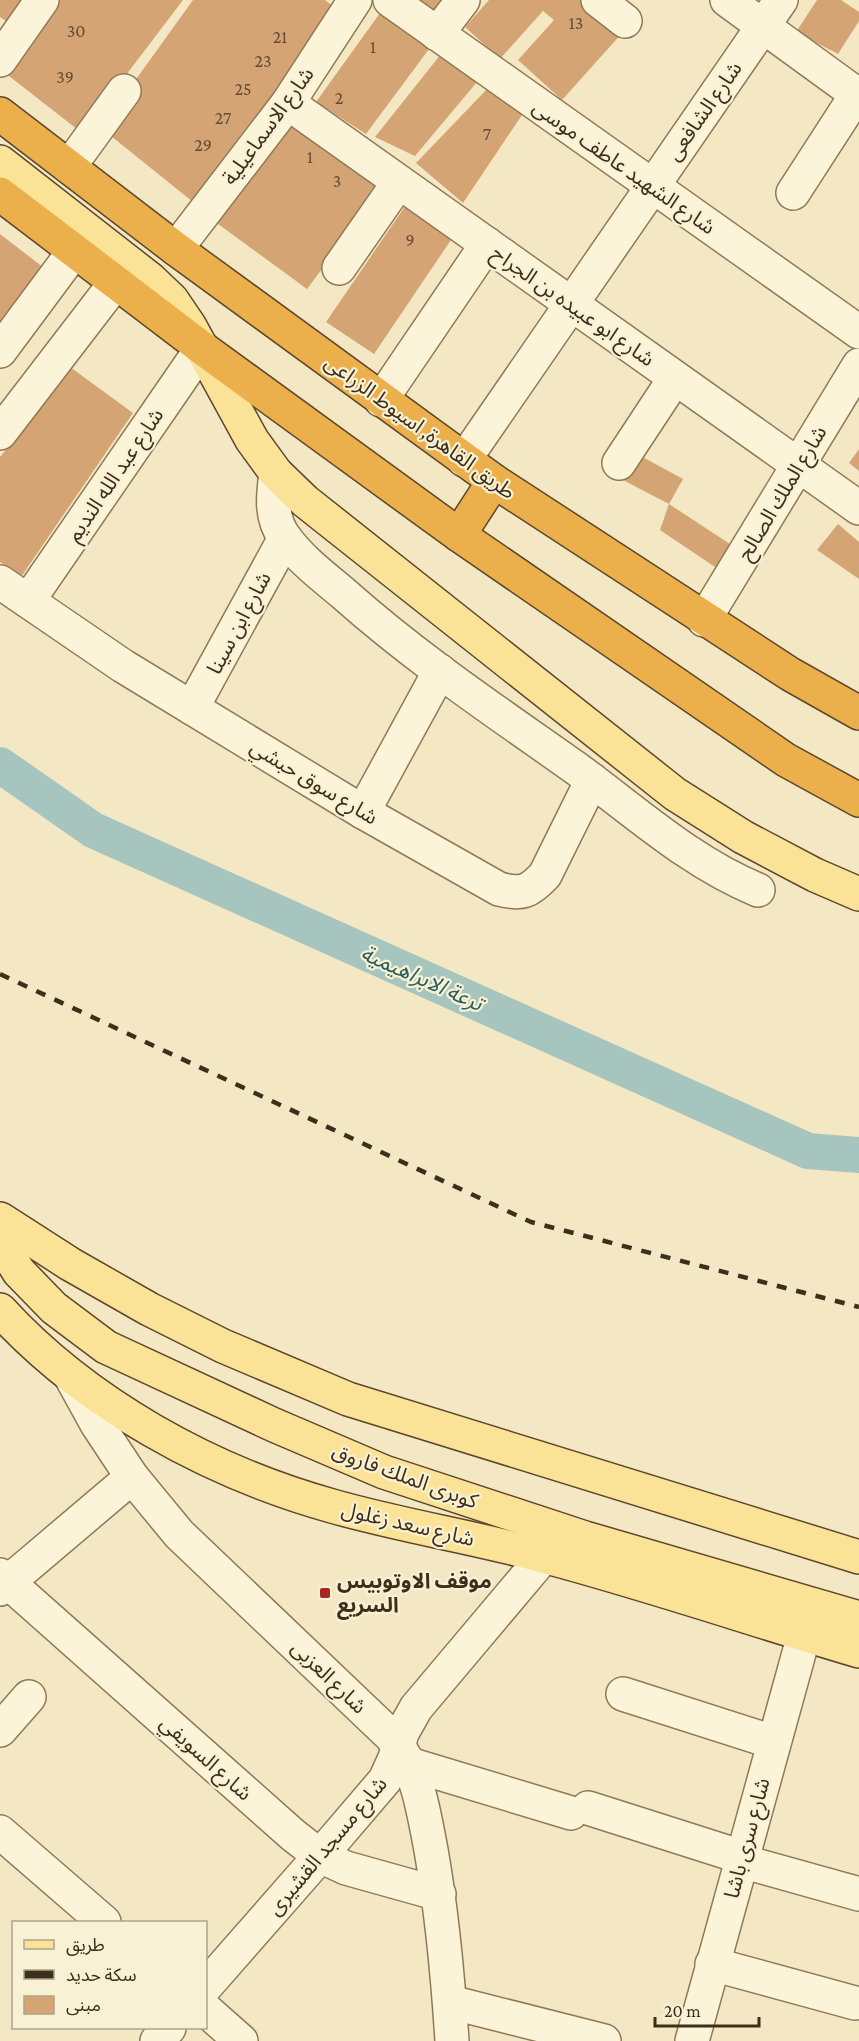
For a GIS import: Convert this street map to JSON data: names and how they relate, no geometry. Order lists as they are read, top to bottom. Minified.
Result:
{"streets":{"highway":["طريق القاهرة, اسيوط الزراعى"],"main road":["كوبرى الملك فاروق","شارع سعد زغلول"],"street":["شارع الشافعى","شارع الاسماعيلية","شارع الشهيد عاطف موسى","شارع ابو عبيده بن الجراح","شارع عبد الله النديم","شارع الملك الصالح","شارع ابن سينا","شارع سوق حبشي","شارع العزبى","شارع السويفي","شارع سرى باشا","شارع مسجد القشيرى"]},"crossings":[["شارع الشافعى","شارع الشهيد عاطف موسى"],["شارع الشافعى","شارع ابو عبيده بن الجراح"],["شارع الشافعى","طريق القاهرة, اسيوط الزراعى"],["شارع الاسماعيلية","شارع ابو عبيده بن الجراح"],["شارع الاسماعيلية","طريق القاهرة, اسيوط الزراعى"],["شارع ابو عبيده بن الجراح","شارع الملك الصالح"],["طريق القاهرة, اسيوط الزراعى","شارع الملك الصالح"],["شارع عبد الله النديم","شارع سوق حبشي"],["شارع ابن سينا","شارع سوق حبشي"],["شارع سعد زغلول","شارع العزبى"],["شارع سعد زغلول","شارع سرى باشا"],["شارع سعد زغلول","شارع مسجد القشيرى"],["شارع العزبى","شارع السويفي"],["شارع العزبى","شارع مسجد القشيرى"],["شارع السويفي","شارع مسجد القشيرى"]],"water":["ترعة الابراهيمية"],"places":{"transit":["موقف الاوتوبيس السريع"]},"house_numbers":["13","30","21","1","23","39","25","2","27","7","29","1","3","9"],"legend":["طريق","سكة حديد","مبنى"],"scale_bar":"20 m"}
